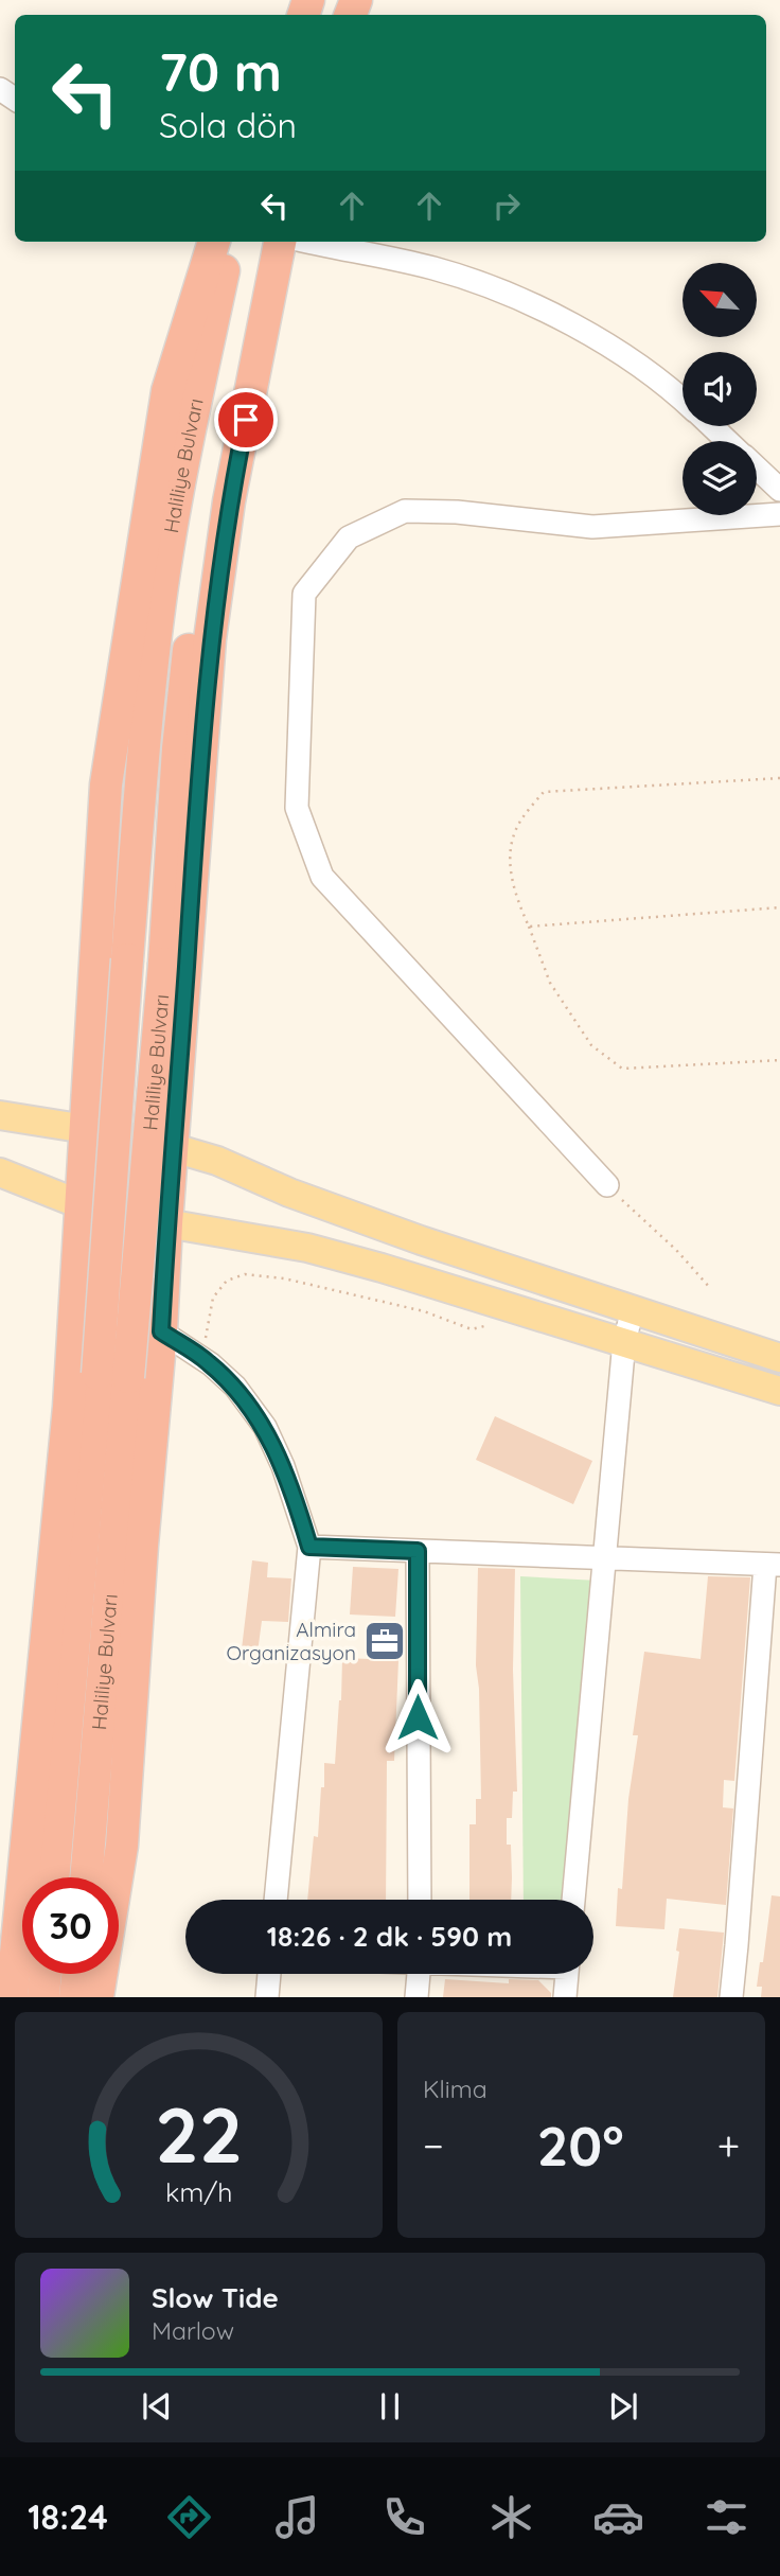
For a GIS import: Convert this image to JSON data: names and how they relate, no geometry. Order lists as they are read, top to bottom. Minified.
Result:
{"streets":{"highway":["Haliliye Bulvarı"]},"places":{"office":["Almira Organizasyon"]},"north":"top left","page":{"turn":["70 m","Sola dön"],"limit":"30","trip":"18:26 · 2 dk · 590 m","tile":"Klima","heat":["−","20°","+"],"song":["Slow Tide","Marlow"],"tabs":"18:24","gauge":["22","km/h"]}}
